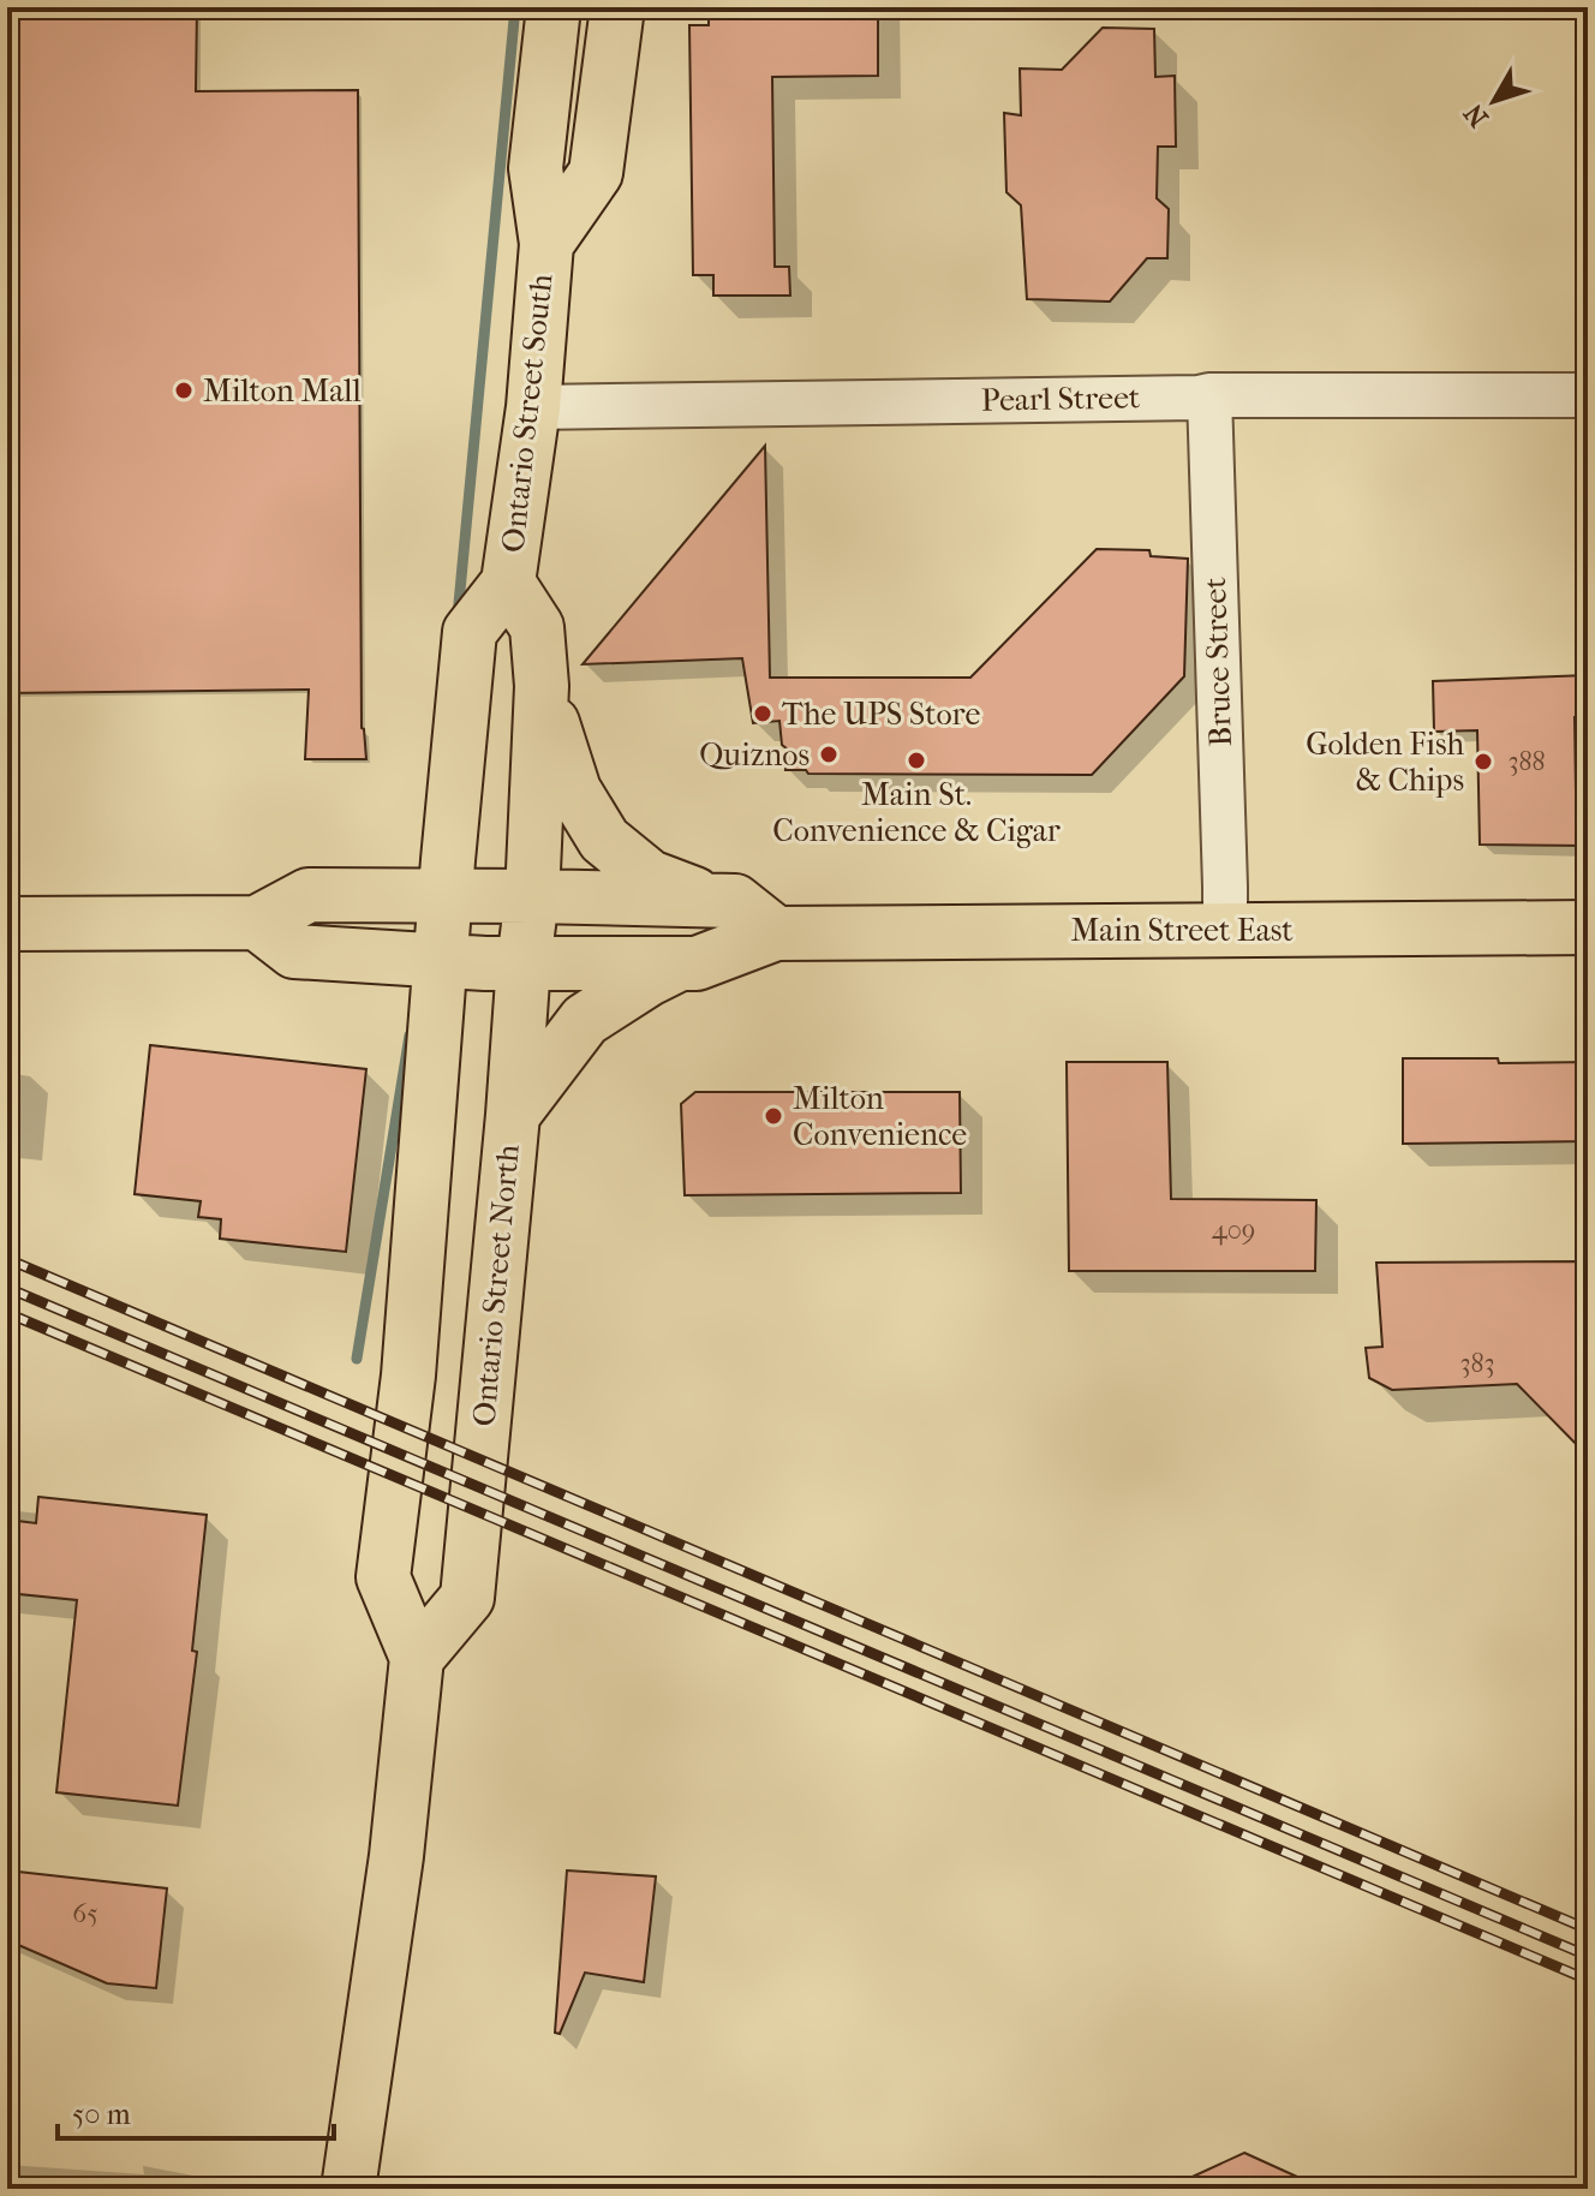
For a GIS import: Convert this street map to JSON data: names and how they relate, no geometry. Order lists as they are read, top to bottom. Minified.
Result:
{"streets":{"main road":["Ontario Street South","Main Street East","Ontario Street North"],"street":["Pearl Street","Bruce Street"]},"crossings":[["Pearl Street","Ontario Street South"],["Pearl Street","Bruce Street"],["Ontario Street South","Ontario Street North"],["Bruce Street","Main Street East"],["Main Street East","Ontario Street North"]],"places":["Milton Mall","The UPS Store","Quiznos","Main St. Convenience & Cigar","Golden Fish & Chips","Milton Convenience"],"house_numbers":["388","409","383","65"],"scale_bar":"50 m","north":"bottom left"}
